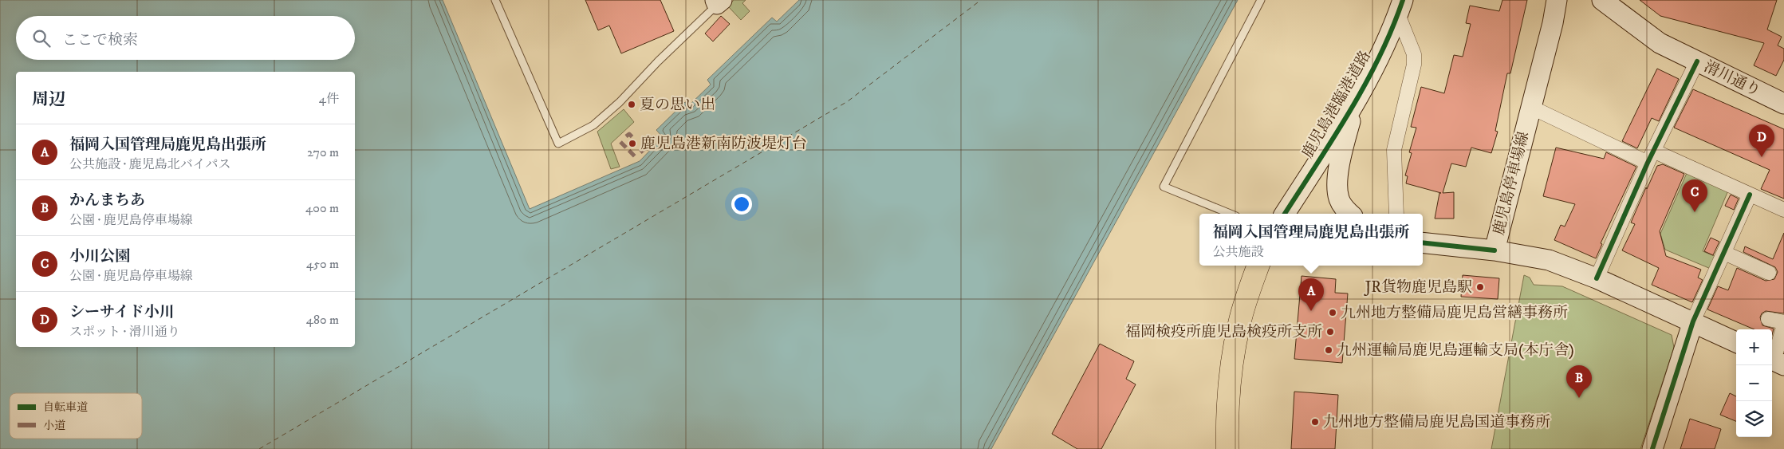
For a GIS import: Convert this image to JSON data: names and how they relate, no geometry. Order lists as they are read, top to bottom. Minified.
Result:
{"streets":{"street":["滑川通り","鹿児島港臨港道路","鹿児島停車場線"]},"places":["夏の思い出","鹿児島港新南防波堤灯台","JR貨物鹿児島駅","九州地方整備局鹿児島営繕事務所","福岡検疫所鹿児島検疫所支所","九州運輸局鹿児島運輸支局(本庁舎)","九州地方整備局鹿児島国道事務所"],"legend":["自転車道","小道"],"page":{"search":"ここで検索","heading":["周辺","4件"],"list":[{"mark":"A","name":"福岡入国管理局鹿児島出張所","note":"公共施設 · 鹿児島北バイパス","value":"270 m"},{"mark":"B","name":"かんまちあ","note":"公園 · 鹿児島停車場線","value":"400 m"},{"mark":"C","name":"小川公園","note":"公園 · 鹿児島停車場線","value":"450 m"},{"mark":"D","name":"シーサイド小川","note":"スポット · 滑川通り","value":"480 m"}],"pins":["D","C","A","B"],"popup":["福岡入国管理局鹿児島出張所","公共施設"],"map_buttons":["+","−"]}}
